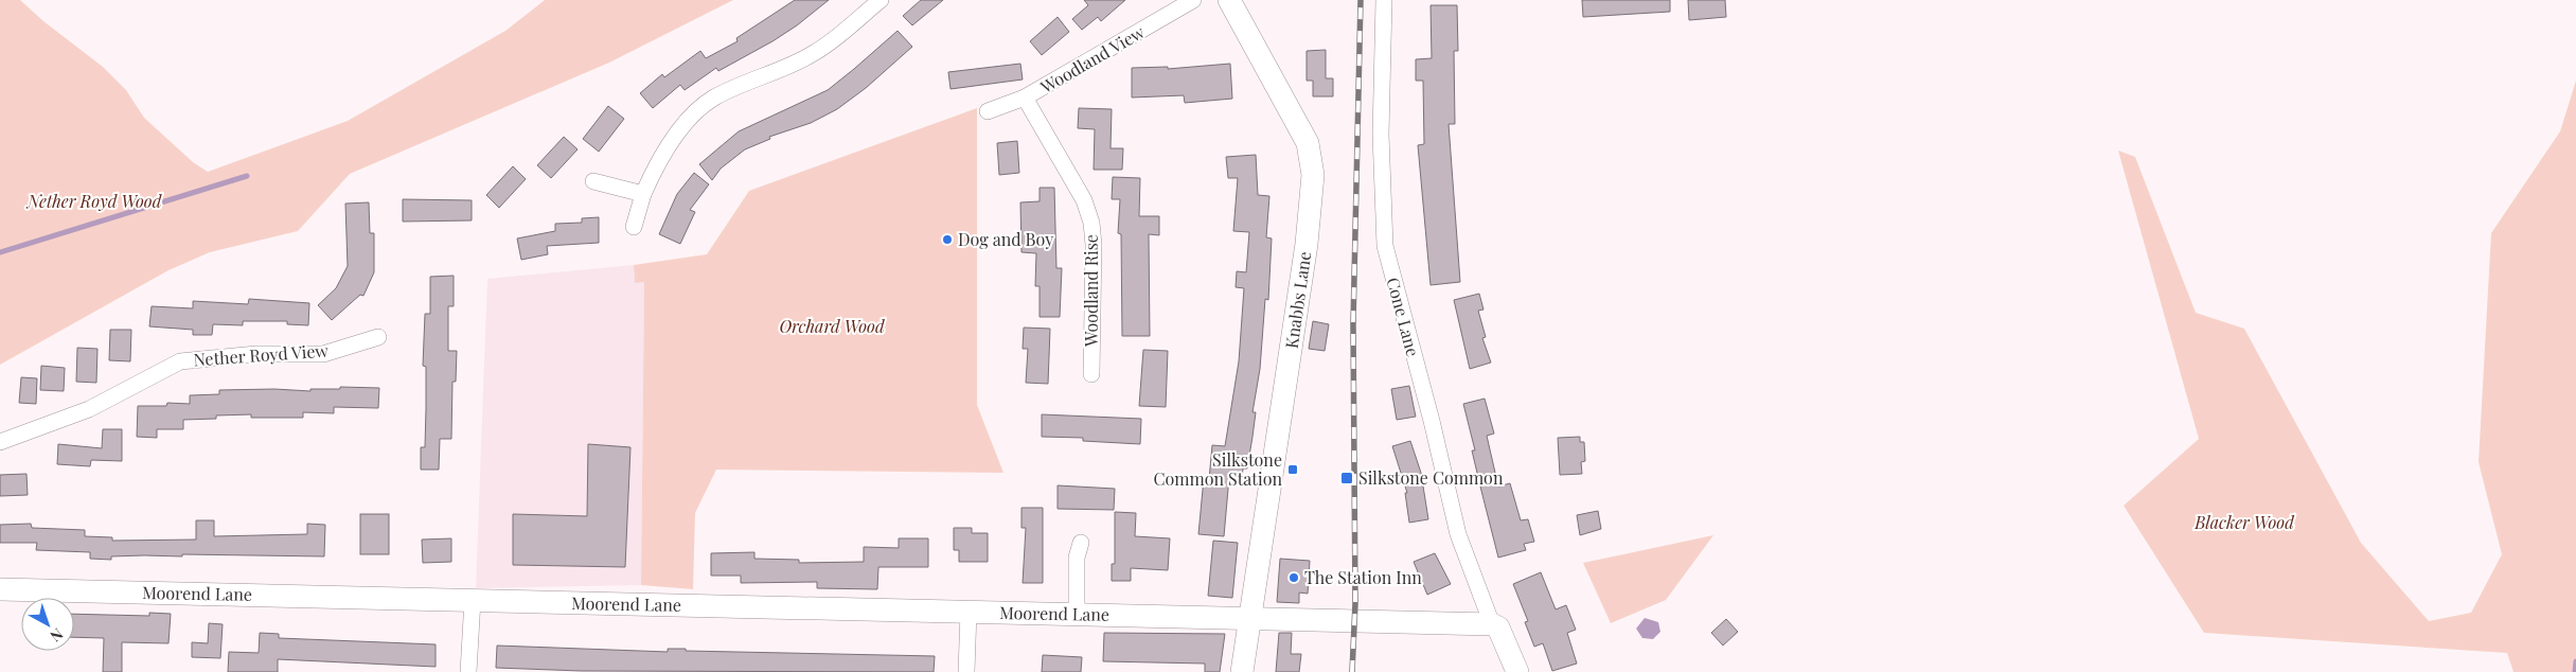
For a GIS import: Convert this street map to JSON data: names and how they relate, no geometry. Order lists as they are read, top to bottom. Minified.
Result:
{"streets":{"street":["Woodland View","Woodland Rise","Knabbs Lane","Cone Lane","Nether Royd View","Moorend Lane"]},"crossings":[["Woodland View","Woodland Rise"],["Knabbs Lane","Moorend Lane"]],"parks":["Nether Royd Wood","Orchard Wood","Blacker Wood"],"places":{"other":["Dog and Boy","The Station Inn"],"transit":["Silkstone Common Station","Silkstone Common"]},"north":"bottom right"}
